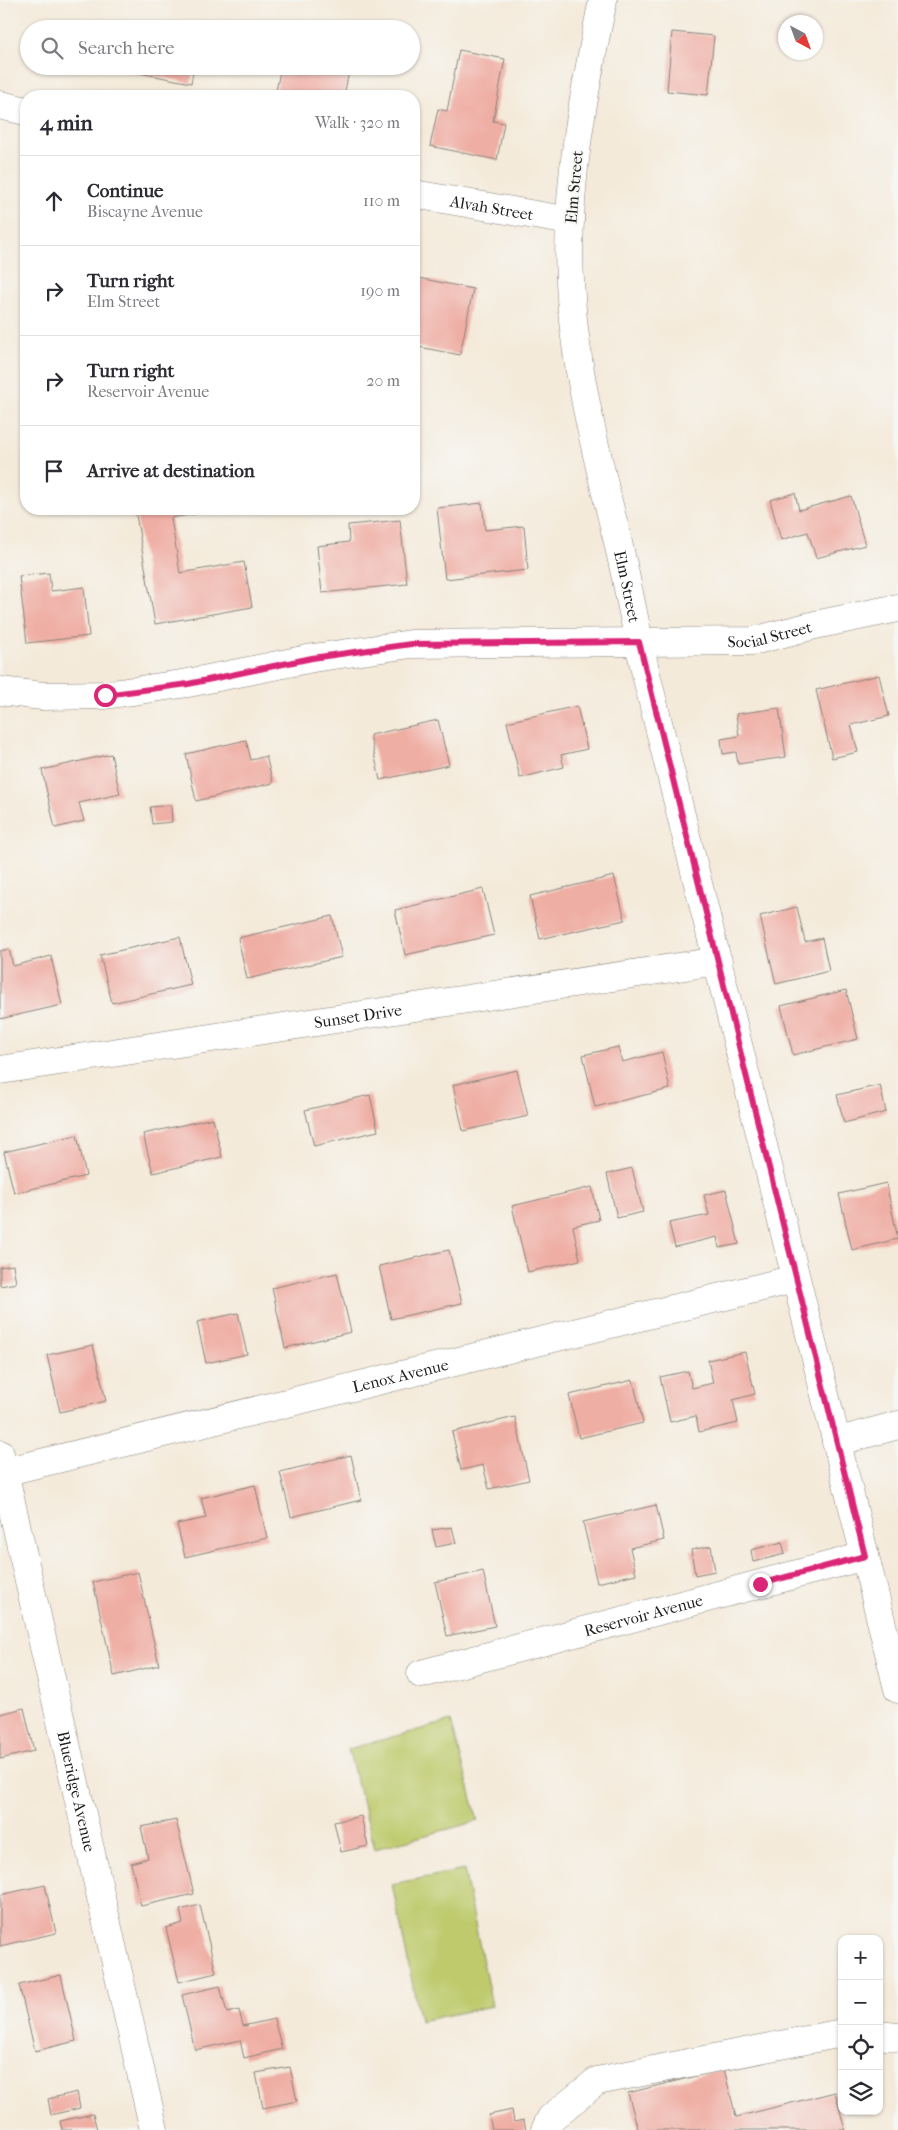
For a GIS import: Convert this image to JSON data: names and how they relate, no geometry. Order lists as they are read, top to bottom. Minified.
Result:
{"streets":{"street":["Elm Street","Alvah Street","Social Street","Sunset Drive","Lenox Avenue","Reservoir Avenue","Blueridge Avenue"]},"crossings":[["Elm Street","Alvah Street"],["Elm Street","Social Street"],["Elm Street","Sunset Drive"],["Elm Street","Lenox Avenue"],["Elm Street","Reservoir Avenue"],["Lenox Avenue","Blueridge Avenue"]],"north":"bottom right","page":{"search":"Search here","heading":["4 min","Walk · 320 m"],"list":[["Continue","Biscayne Avenue","110 m"],["Turn right","Elm Street","190 m"],["Turn right","Reservoir Avenue","20 m"],"Arrive at destination"],"map_buttons":["+","−"]}}
